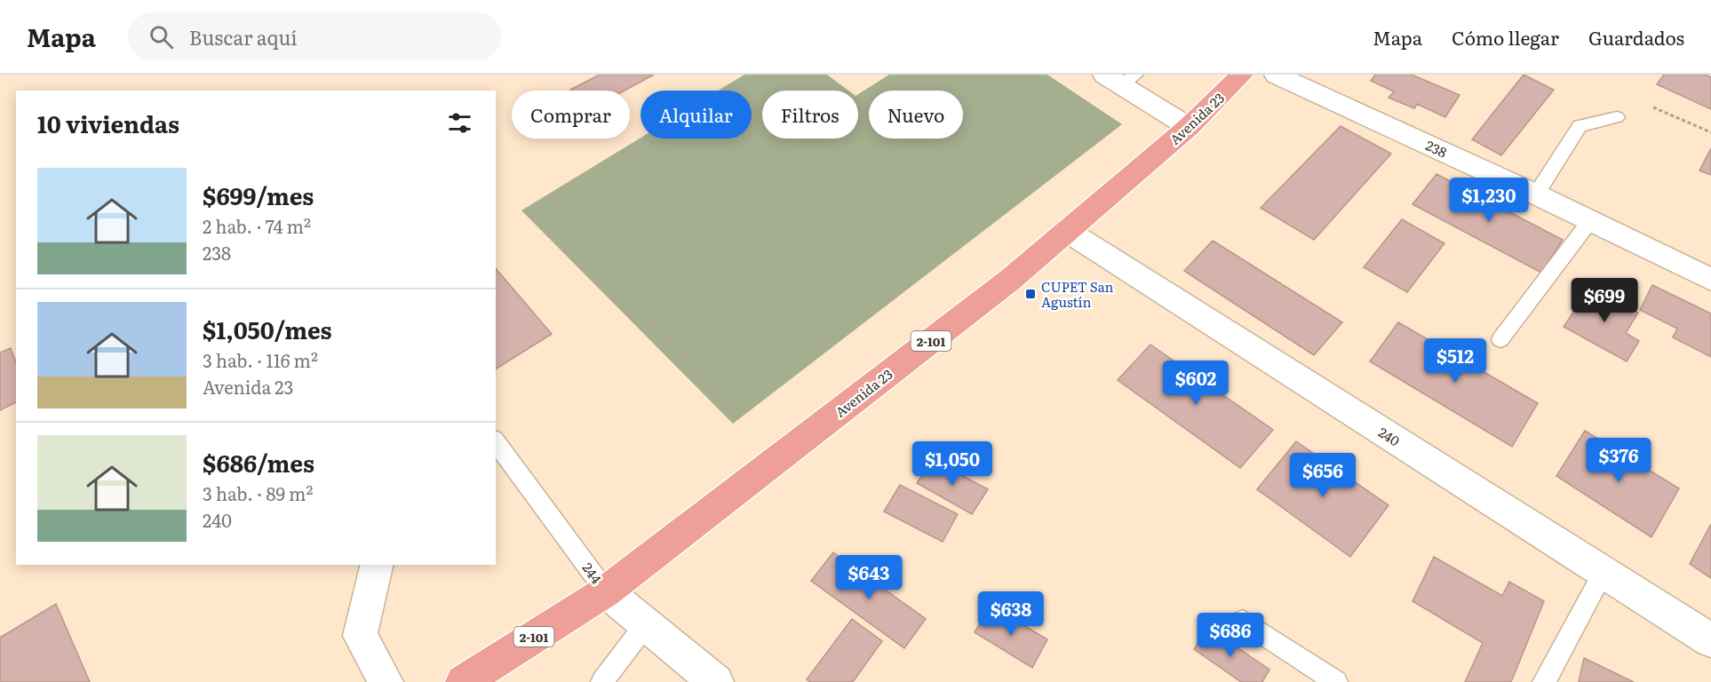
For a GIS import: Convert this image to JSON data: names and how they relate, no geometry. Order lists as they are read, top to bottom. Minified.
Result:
{"streets":{"main road":["Avenida 23","2-101"],"street":["238","240","244"]},"crossings":[["Avenida 23","240"],["Avenida 23","244"]],"places":{"transit":["CUPET San Agustín"]},"page":{"header":"Mapa","search":"Buscar aquí","nav":["Mapa","Cómo llegar","Guardados"],"chip":["Comprar","Alquilar","Filtros","Nuevo"],"heading":"10 viviendas","list":[{"name":"$699/mes","note":"2 hab. · 74 m² · 238"},{"name":"$1,050/mes","note":"3 hab. · 116 m² · Avenida 23"},{"name":"$686/mes","note":"3 hab. · 89 m² · 240"}],"price":["$1,230","$699","$512","$602","$376","$1,050","$656","$643","$638","$686"]}}
